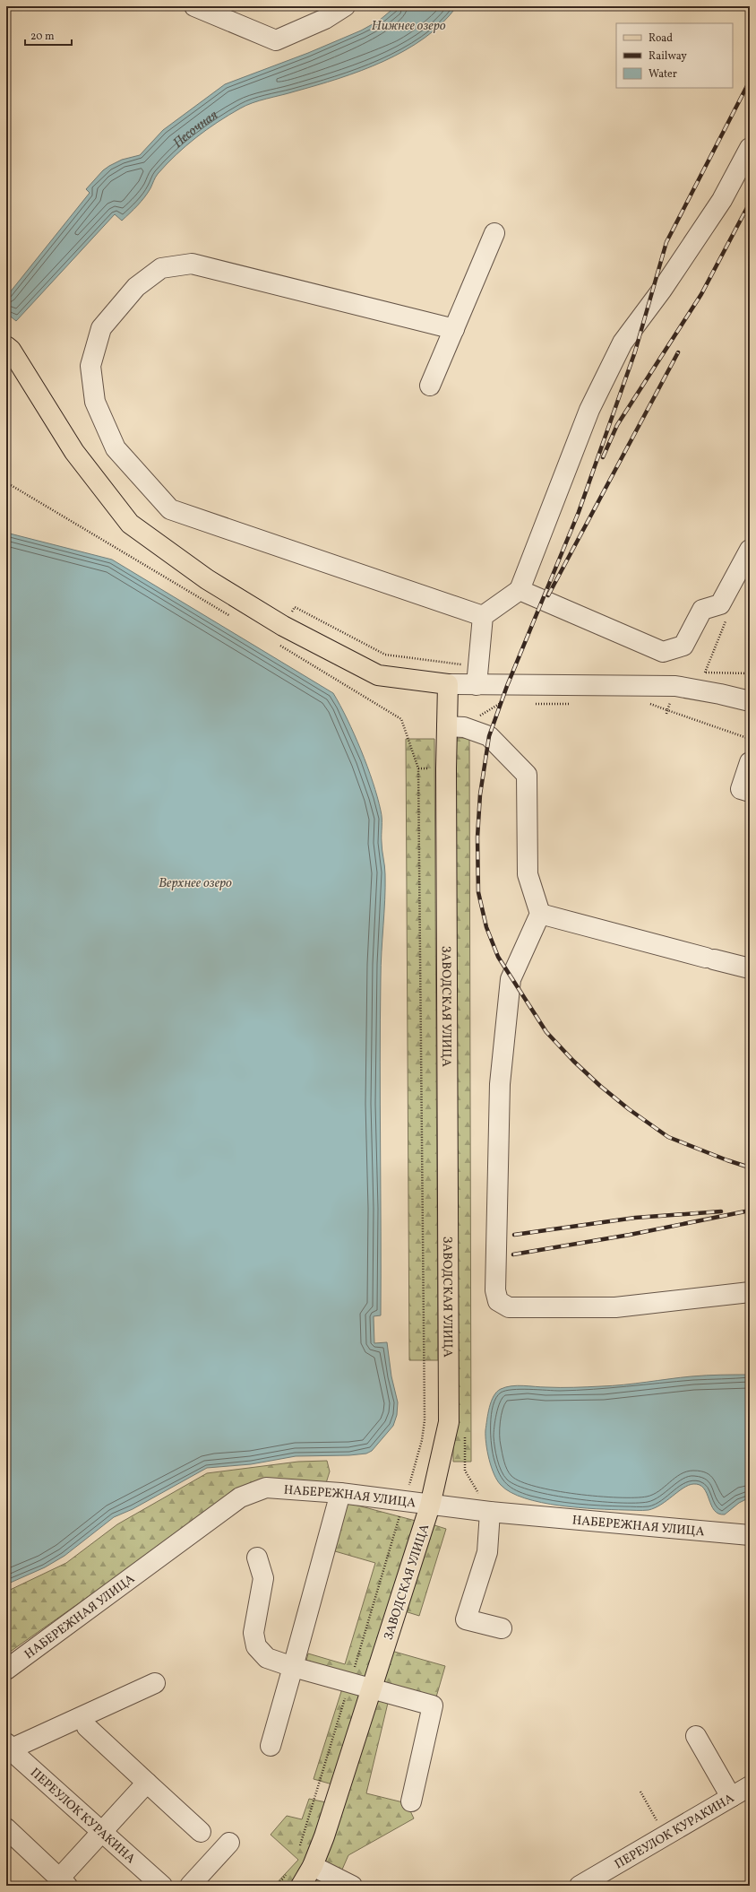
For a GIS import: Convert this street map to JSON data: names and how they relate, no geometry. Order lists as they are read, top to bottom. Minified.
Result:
{"streets":{"main road":["ЗАВОДСКАЯ УЛИЦА"],"street":["НАБЕРЕЖНАЯ УЛИЦА","ПЕРЕУЛОК КУРАКИНА"]},"crossings":[["ЗАВОДСКАЯ УЛИЦА","НАБЕРЕЖНАЯ УЛИЦА"]],"water":["Нижнее озеро","Песочная","Верхнее озеро"],"legend":["Road","Railway","Water"],"scale_bar":"20 m"}
